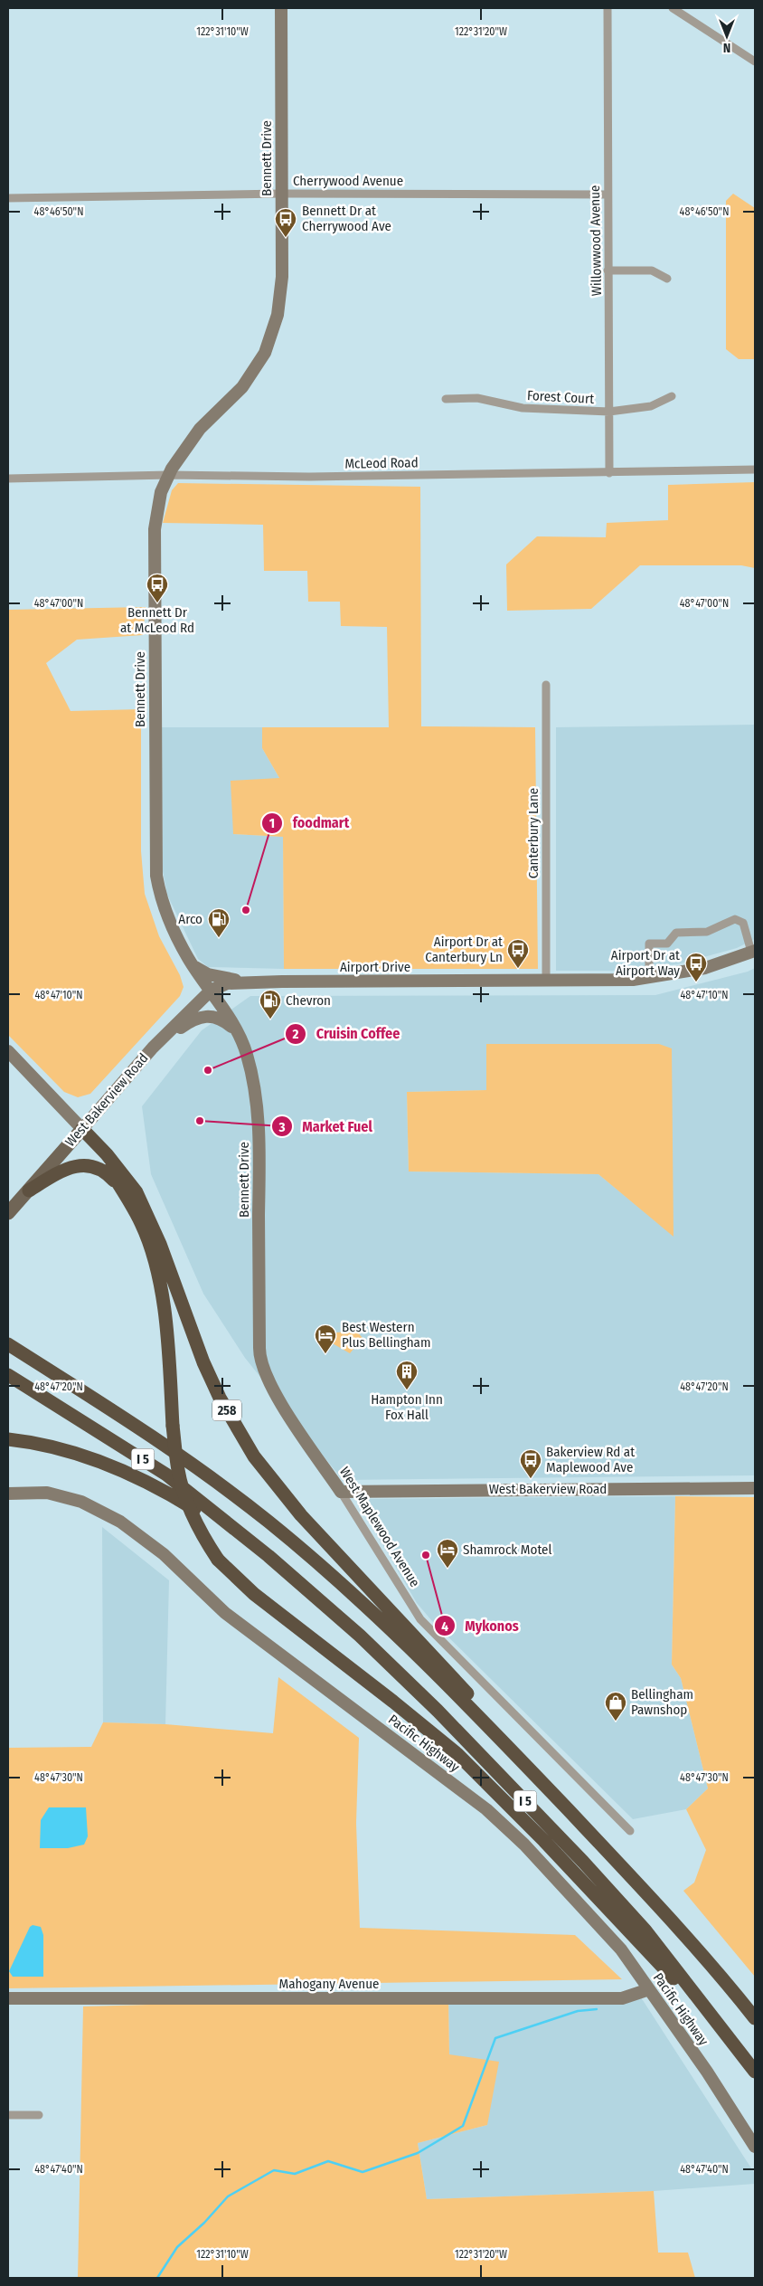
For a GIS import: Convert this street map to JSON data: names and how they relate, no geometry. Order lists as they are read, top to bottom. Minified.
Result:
{"streets":{"highway":["258","I 5"],"main road":["West Bakerview Road"],"street":["Bennett Drive","Cherrywood Avenue","Willowwood Avenue","Forest Court","McLeod Road","Canterbury Lane","Airport Drive","West Maplewood Avenue","Pacific Highway","Mahogany Avenue"]},"crossings":[["Bennett Drive","Cherrywood Avenue"],["Bennett Drive","McLeod Road"],["Bennett Drive","Airport Drive"],["Bennett Drive","West Bakerview Road"],["Bennett Drive","West Maplewood Avenue"],["Cherrywood Avenue","Willowwood Avenue"],["Willowwood Avenue","Forest Court"],["Willowwood Avenue","McLeod Road"],["Canterbury Lane","Airport Drive"],["Airport Drive","West Bakerview Road"],["West Bakerview Road","258"],["West Bakerview Road","West Maplewood Avenue"],["258","I 5"],["Pacific Highway","Mahogany Avenue"]],"places":{"bus stop":["Bennett Dr at Cherrywood Ave","Bennett Dr at McLeod Rd","Airport Dr at Canterbury Ln","Airport Dr at Airport Way","Bakerview Rd at Maplewood Ave"],"other":["foodmart","Cruisin Coffee","Market Fuel","Mykonos"],"fuel station":["Arco","Chevron"],"hotel":["Best Western Plus Bellingham","Shamrock Motel"],"building":["Hampton Inn Fox Hall"],"shop":["Bellingham Pawnshop"]},"north":"bottom","coordinates":["122°31'10\"W","122°31'20\"W","48°46'50\"N","48°47'00\"N","48°47'10\"N","48°47'20\"N","48°47'30\"N","48°47'40\"N"]}
